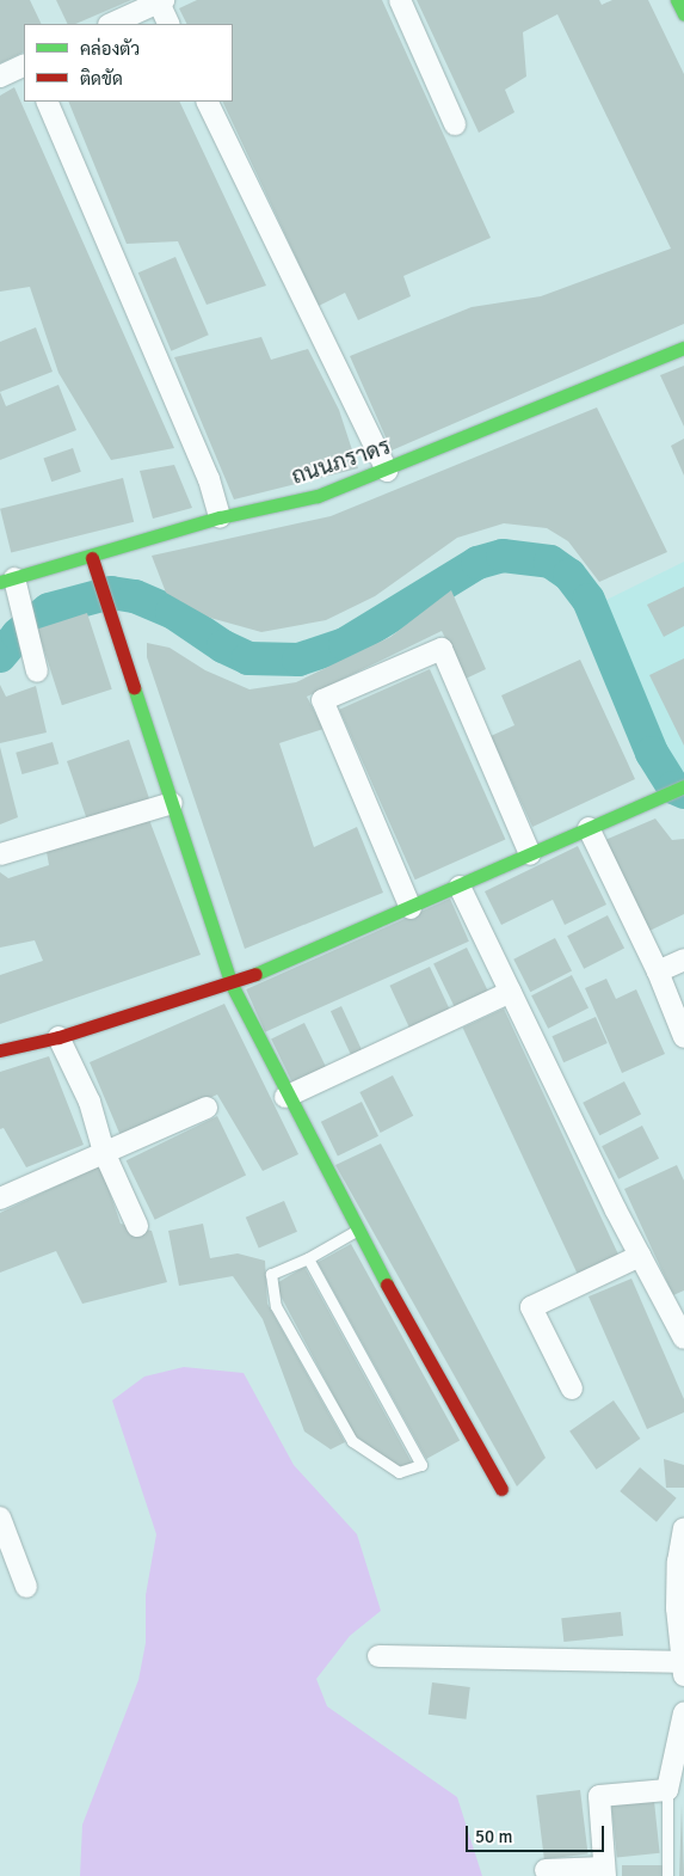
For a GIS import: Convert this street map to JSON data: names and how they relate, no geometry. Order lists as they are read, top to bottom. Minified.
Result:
{"streets":{"street":["ถนนภราดร"]},"legend":["คล่องตัว","ติดขัด"],"scale_bar":"50 m"}
